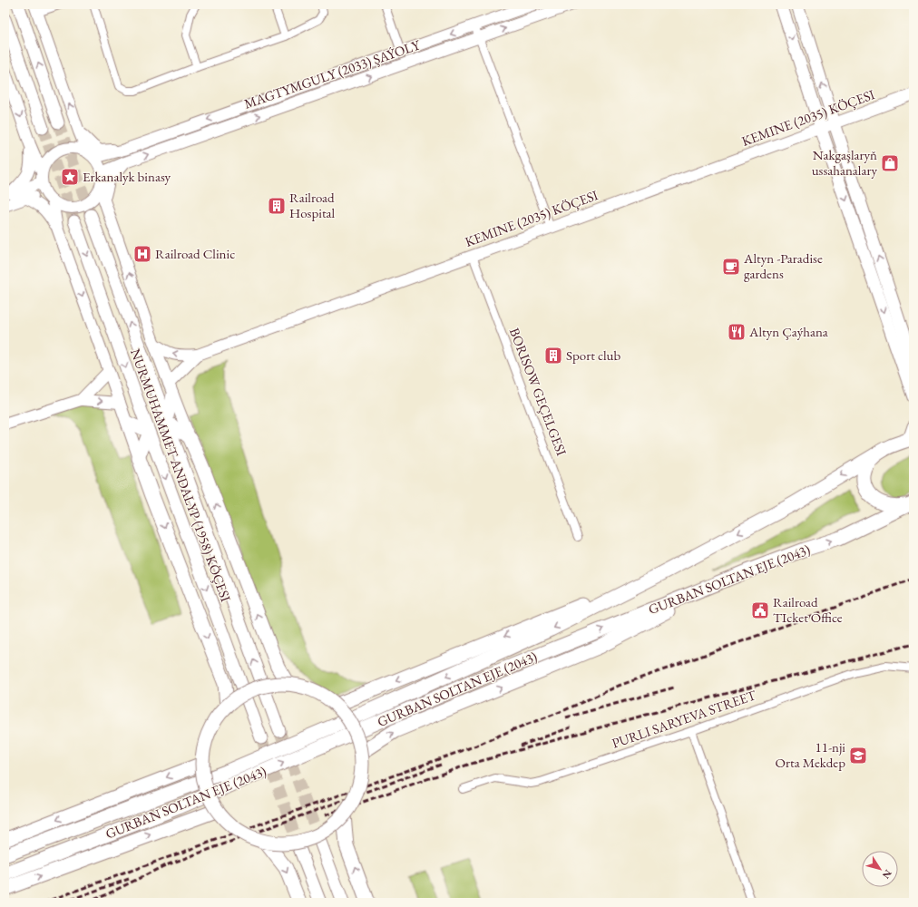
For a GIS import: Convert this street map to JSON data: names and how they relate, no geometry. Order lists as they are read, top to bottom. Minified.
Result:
{"streets":{"highway":["GURBAN SOLTAN EJE (2043)"],"main road":["MAGTYMGULY (2033) ŞAÝOLY","KEMINE (2035) KÖÇESI","NURMUHAMMET ANDALYP (1958) KÖÇESI"],"street":["BORISOW GEÇELGESI","PURLI SARYEVA STREET"]},"crossings":[["KEMINE (2035) KÖÇESI","BORISOW GEÇELGESI"],["KEMINE (2035) KÖÇESI","NURMUHAMMET ANDALYP (1958) KÖÇESI"]],"places":{"shop":["Nakgaşlaryň ussahanalary"],"place":["Erkanalyk binasy"],"building":["Railroad Hospital","Sport club"],"hospital":["Railroad Clinic"],"cafe":["Altyn -Paradise gardens"],"restaurant":["Altyn Çaýhana"],"public building":["Railroad TIcket Office"],"school or university":["11-nji Orta Mekdep"]},"north":"bottom right"}
